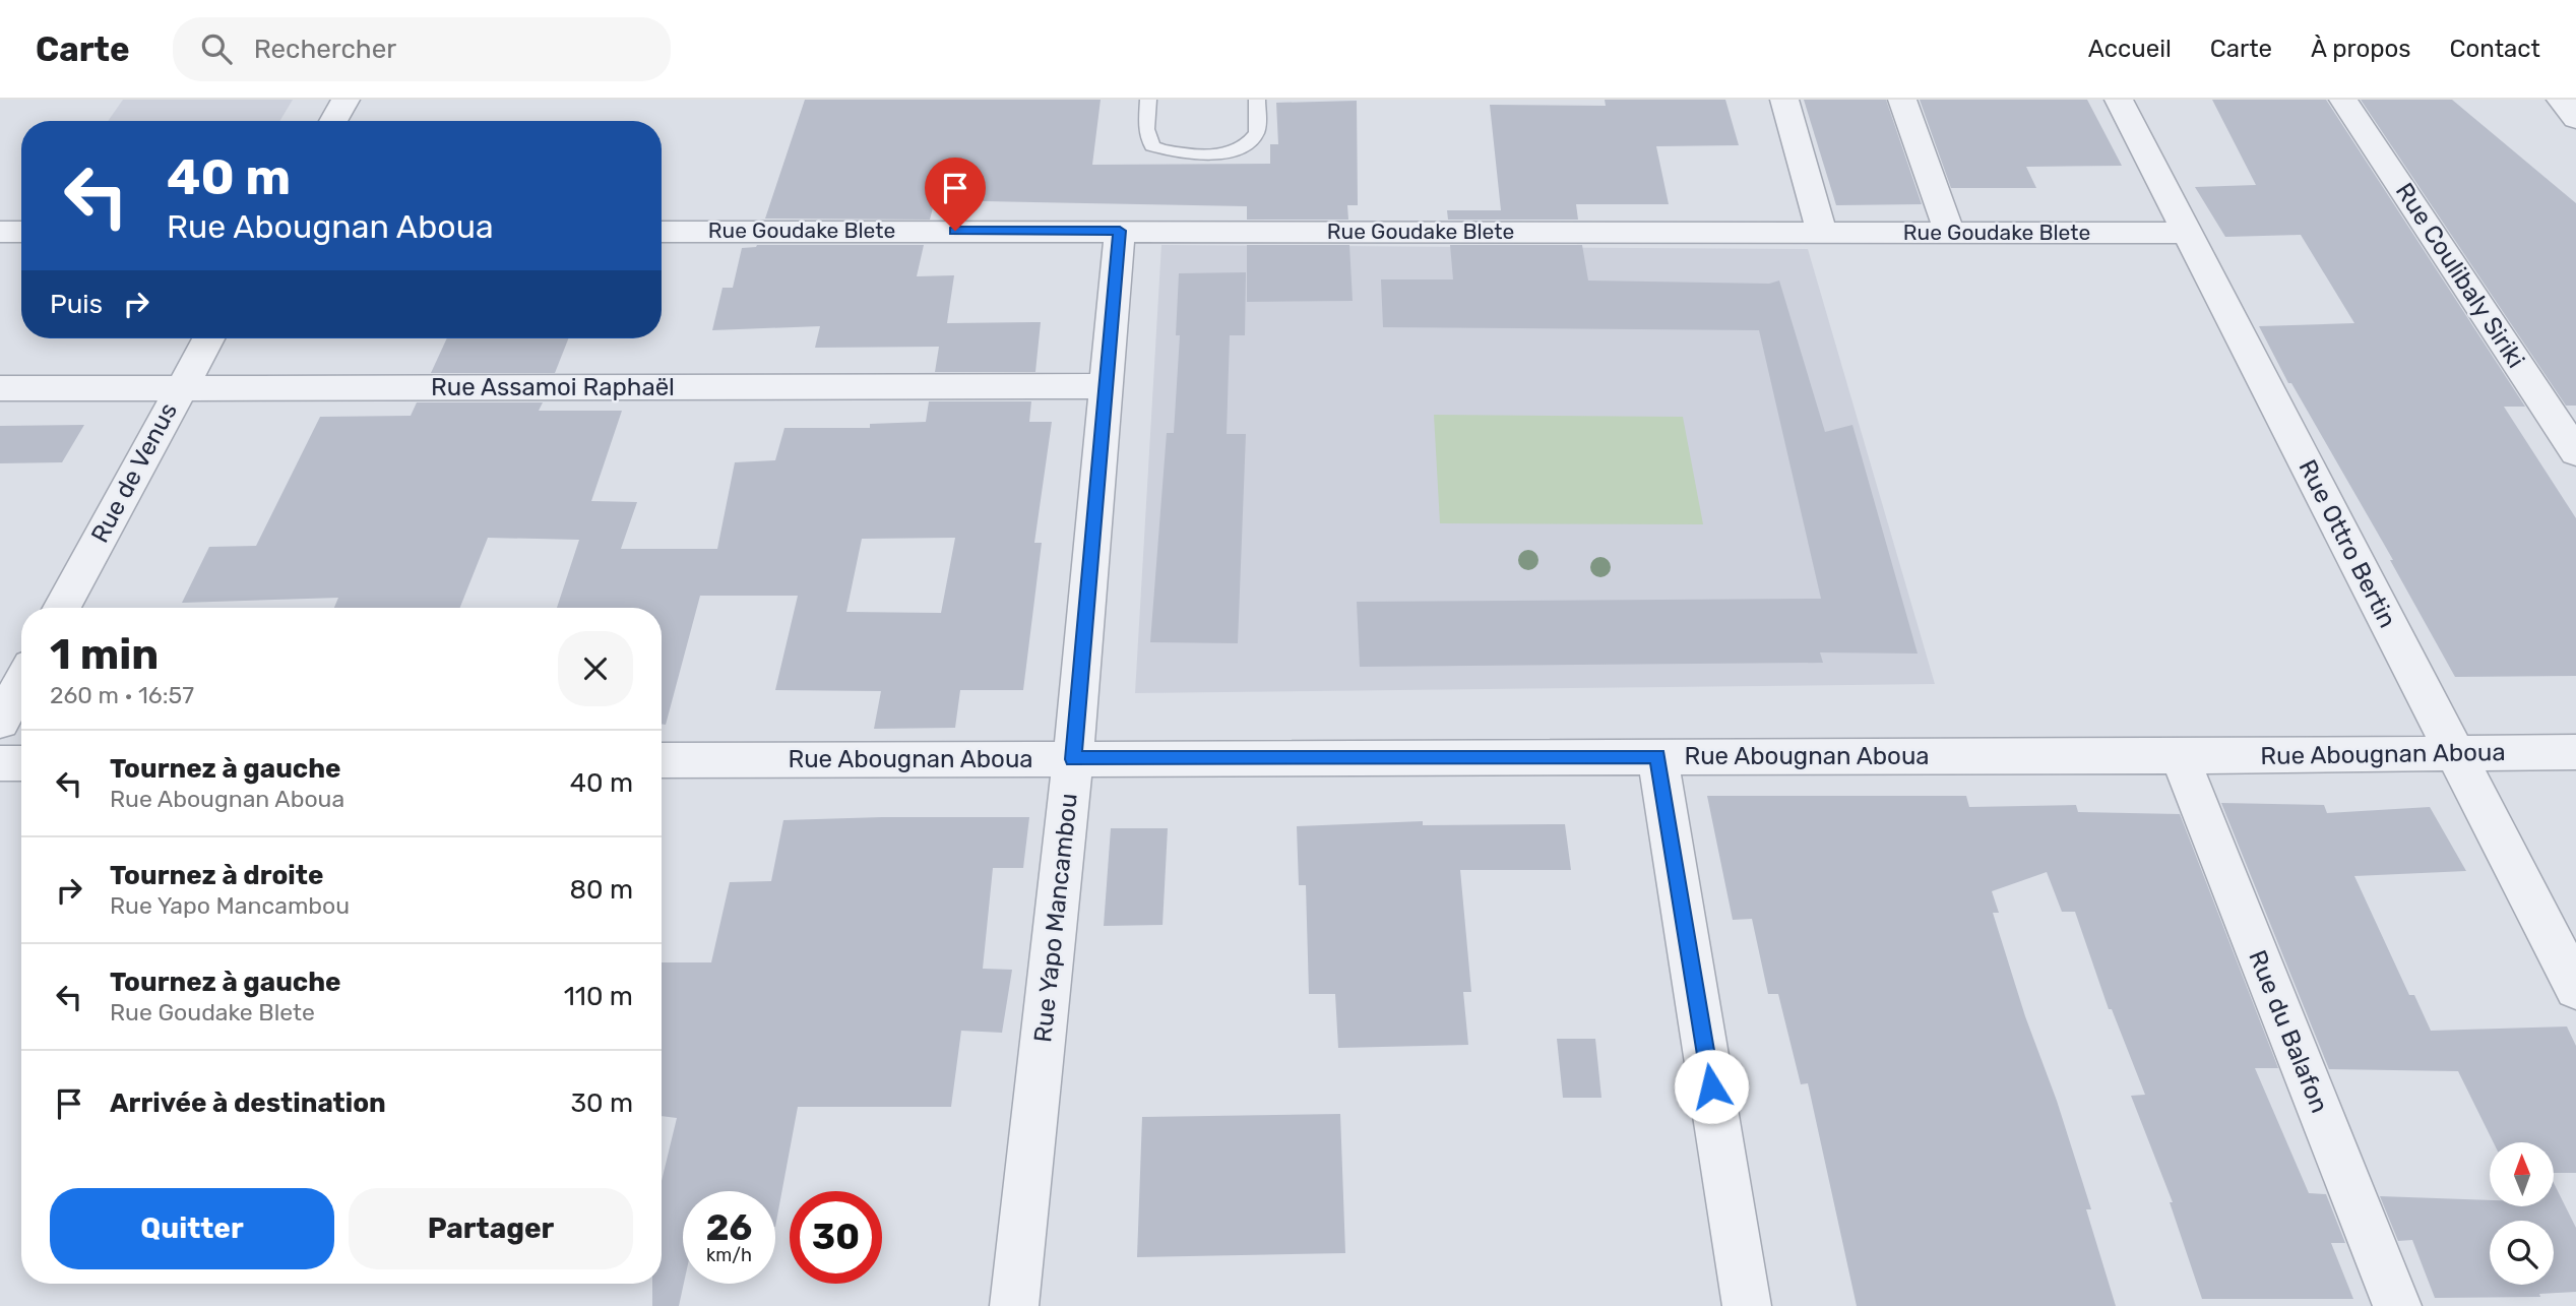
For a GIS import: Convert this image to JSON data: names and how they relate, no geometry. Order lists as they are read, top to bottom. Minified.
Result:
{"streets":{"street":["Rue Goudake Blete","Rue Coulibaly Siriki","Rue Assamoi Raphaël","Rue de Venus","Rue Ottro Bertin","Rue Abougnan Aboua","Rue Yapo Mancambou","Rue du Balafon"]},"crossings":[["Rue Goudake Blete","Rue Ottro Bertin"],["Rue Goudake Blete","Rue Yapo Mancambou"],["Rue Assamoi Raphaël","Rue de Venus"],["Rue Assamoi Raphaël","Rue Yapo Mancambou"],["Rue Ottro Bertin","Rue Abougnan Aboua"],["Rue Abougnan Aboua","Rue Yapo Mancambou"],["Rue Abougnan Aboua","Rue du Balafon"]],"north":"top","page":{"header":"Carte","search":"Rechercher","nav":["Accueil","Carte","À propos","Contact"],"turn":["40 m","Rue Abougnan Aboua"],"then":"Puis","heading":["1 min","260 m · 16:57"],"list":[{"name":"Tournez à gauche","note":"Rue Abougnan Aboua","value":"40 m"},{"name":"Tournez à droite","note":"Rue Yapo Mancambou","value":"80 m"},{"name":"Tournez à gauche","note":"Rue Goudake Blete","value":"110 m"},{"name":"Arrivée à destination","value":"30 m"}],"buttons":["Quitter","Partager"],"speed":"26 km/h","limit":"30"}}
